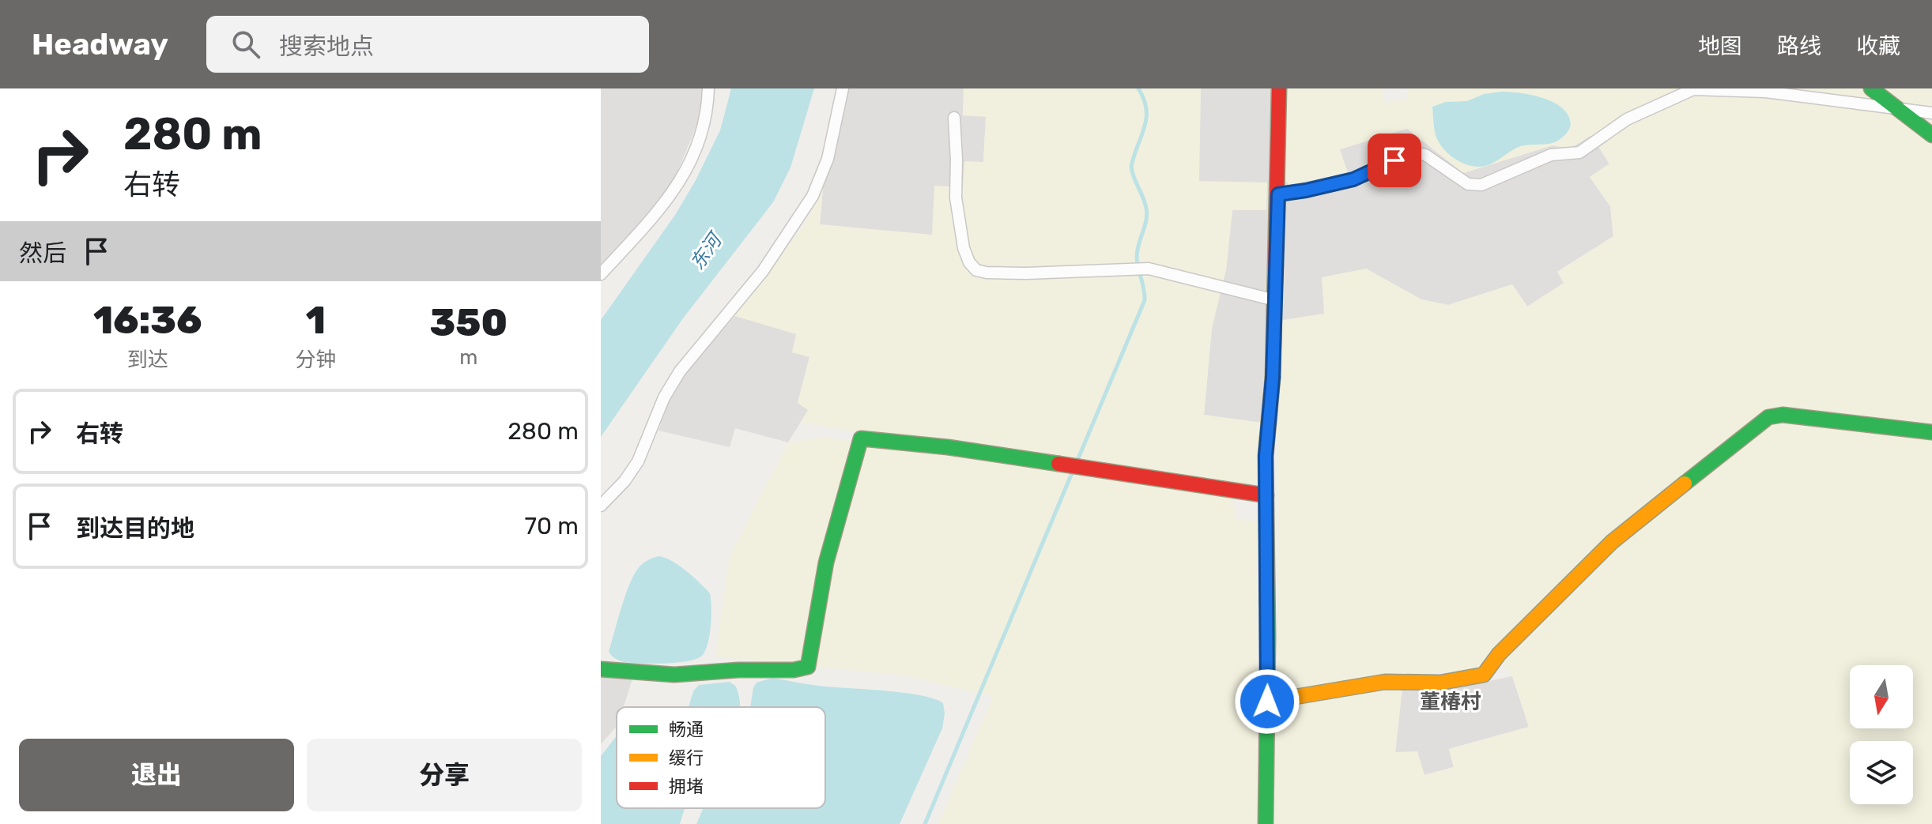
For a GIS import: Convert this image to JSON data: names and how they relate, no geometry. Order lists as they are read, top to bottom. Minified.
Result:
{"districts":["董椿村"],"water":["东河"],"legend":["畅通","缓行","拥堵"],"north":"bottom","page":{"header":"Headway","search":"搜索地点","nav":["地图","路线","收藏"],"turn":["280 m","右转"],"then":"然后","eta":["16:36","到达","1","分钟","350","m"],"list":[{"name":"右转","value":"280 m"},{"name":"到达目的地","value":"70 m"}],"buttons":["退出","分享"]}}
